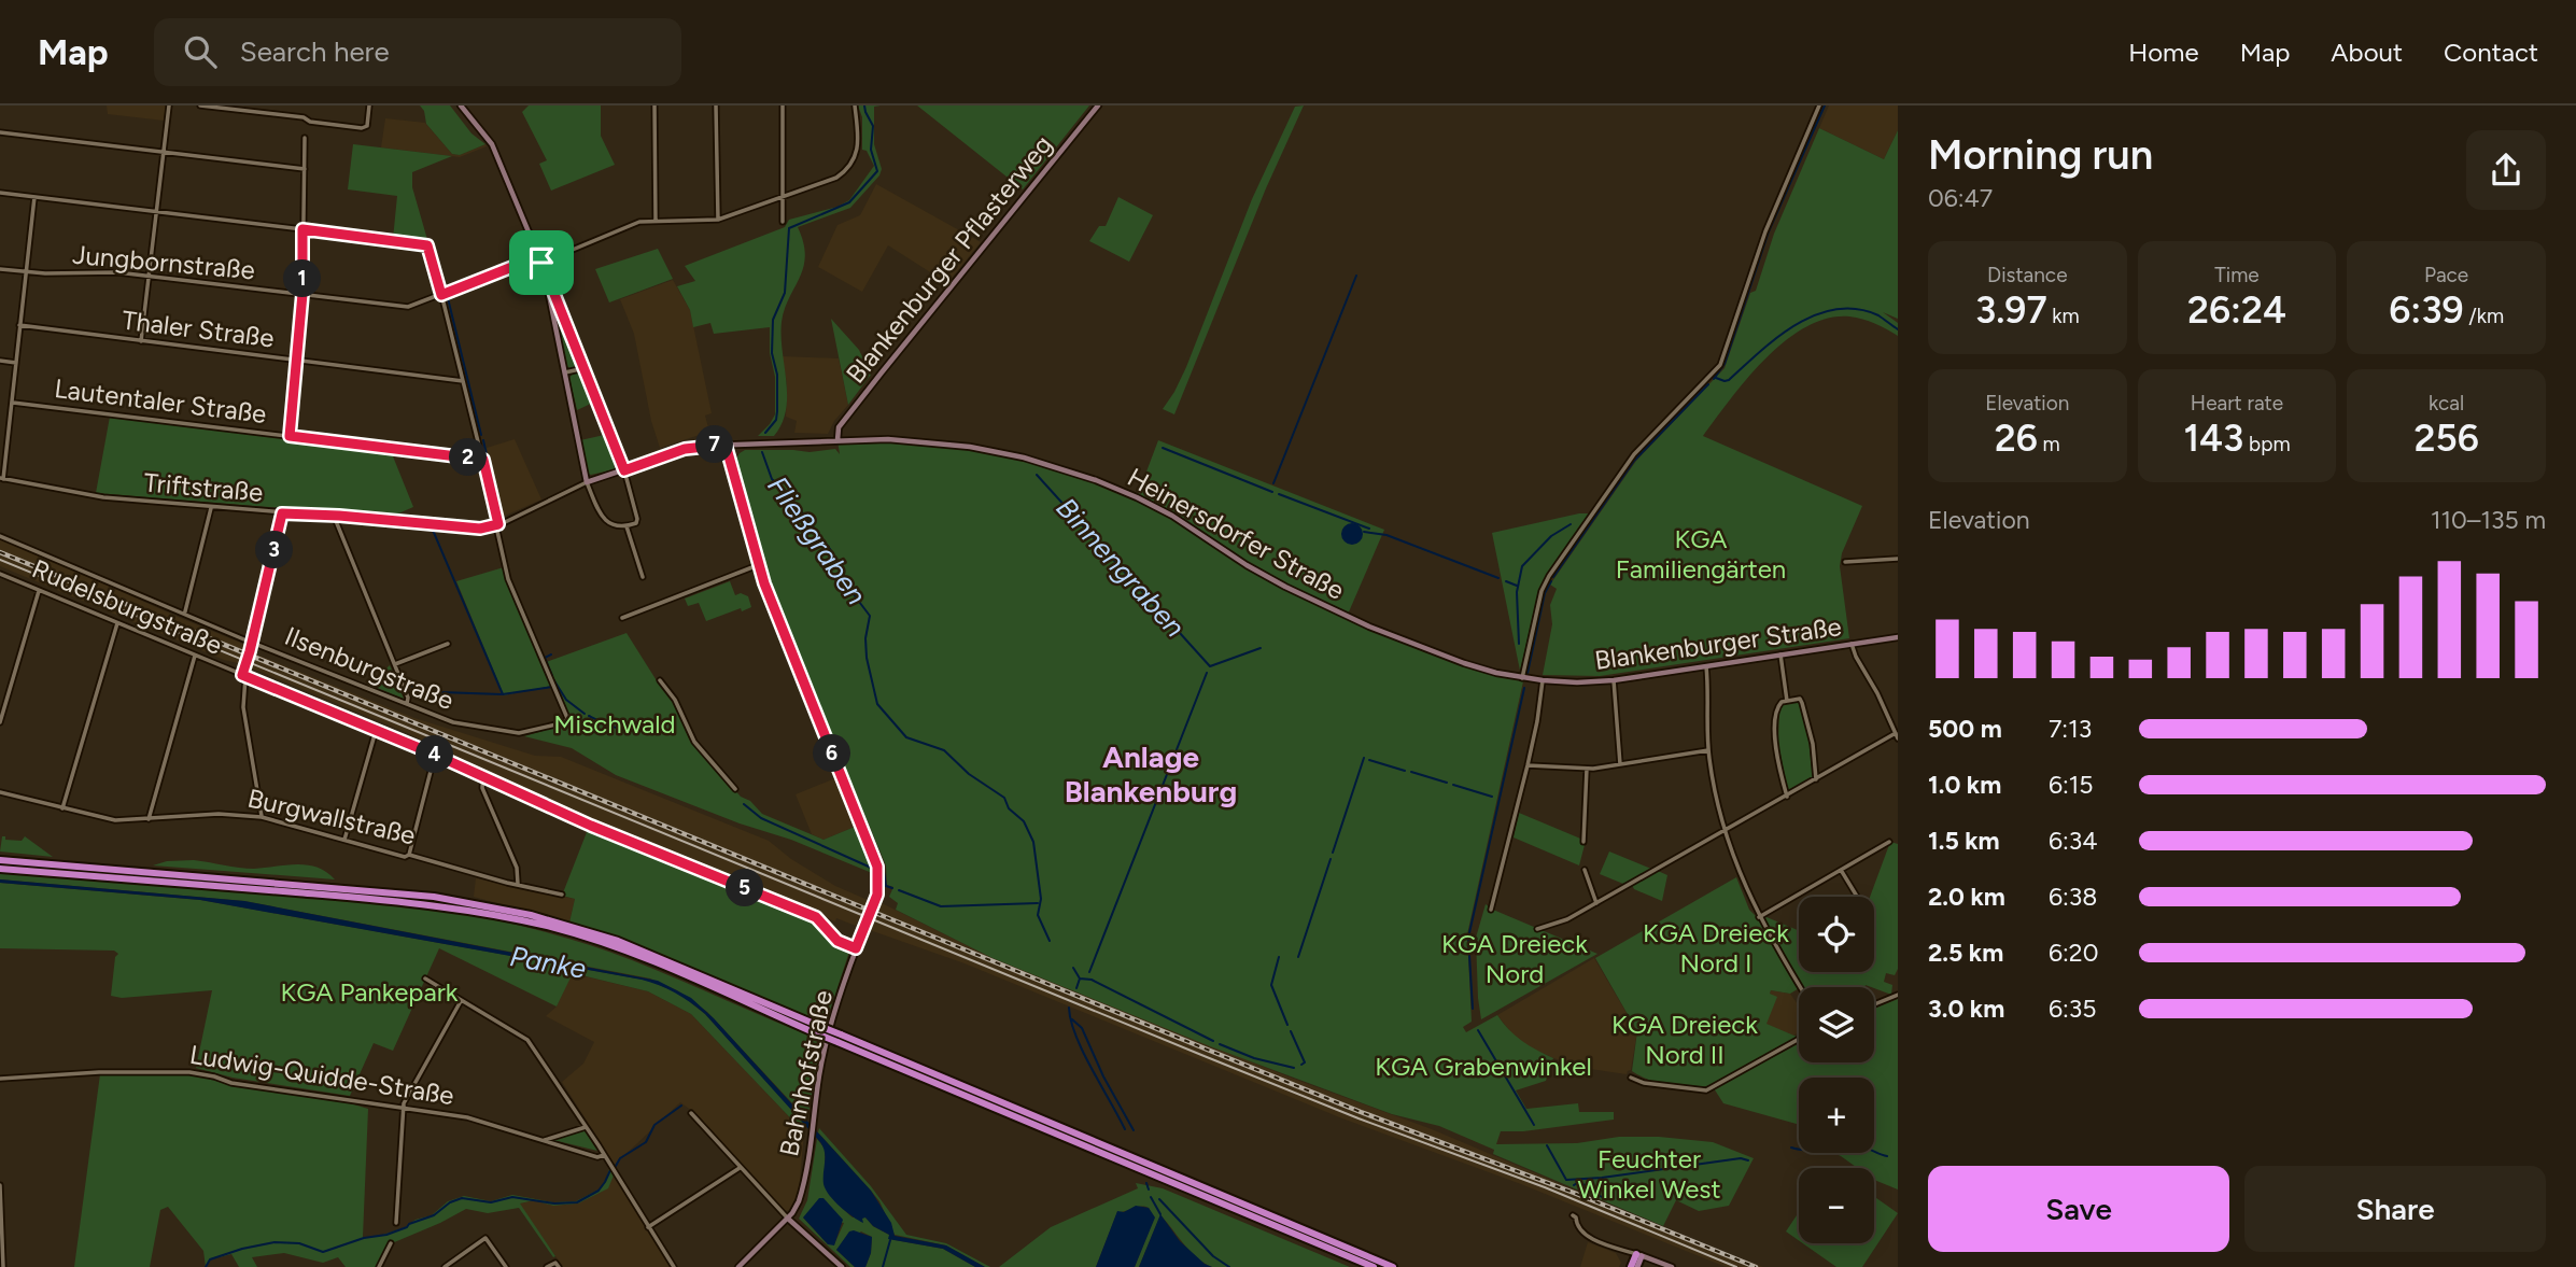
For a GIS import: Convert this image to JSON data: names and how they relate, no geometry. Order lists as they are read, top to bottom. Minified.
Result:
{"streets":{"main road":["Blankenburger Pflasterweg","Heinersdorfer Straße","Blankenburger Straße","Bahnhofstraße"],"street":["Jungbornstraße","Thaler Straße","Lautentaler Straße","Triftstraße","Rudelsburgstraße","Ilsenburgstraße","Burgwallstraße","Ludwig-Quidde-Straße"]},"crossings":[["Blankenburger Pflasterweg","Heinersdorfer Straße"],["Triftstraße","Ilsenburgstraße"],["Heinersdorfer Straße","Blankenburger Straße"],["Heinersdorfer Straße","Bahnhofstraße"],["Rudelsburgstraße","Bahnhofstraße"]],"districts":["Anlage Blankenburg"],"water":["Fließgraben","Binnengraben","Panke"],"parks":["KGA Familiengärten","Mischwald","KGA Dreieck Nord I","KGA Dreieck Nord","KGA Pankepark","KGA Dreieck Nord II","KGA Grabenwinkel","Feuchter Winkel West"],"page":{"header":"Map","search":"Search here","nav":["Home","Map","About","Contact"],"heading":["Morning run","06:47"],"stats":[["Distance","3.97 km"],["Time","26:24"],["Pace","6:39 /km"],["Elevation","26 m"],["Heart rate","143 bpm"],["kcal","256"]],"pins":["1","7","2","3","6","4","5"],"chart":["Elevation","110–135 m"],"list":[{"name":"500 m","note":"7:13"},{"name":"1.0 km","note":"6:15"},{"name":"1.5 km","note":"6:34"},{"name":"2.0 km","note":"6:38"},{"name":"2.5 km","note":"6:20"},{"name":"3.0 km","note":"6:35"}],"map_buttons":["+","−"],"buttons":["Save","Share"]}}
